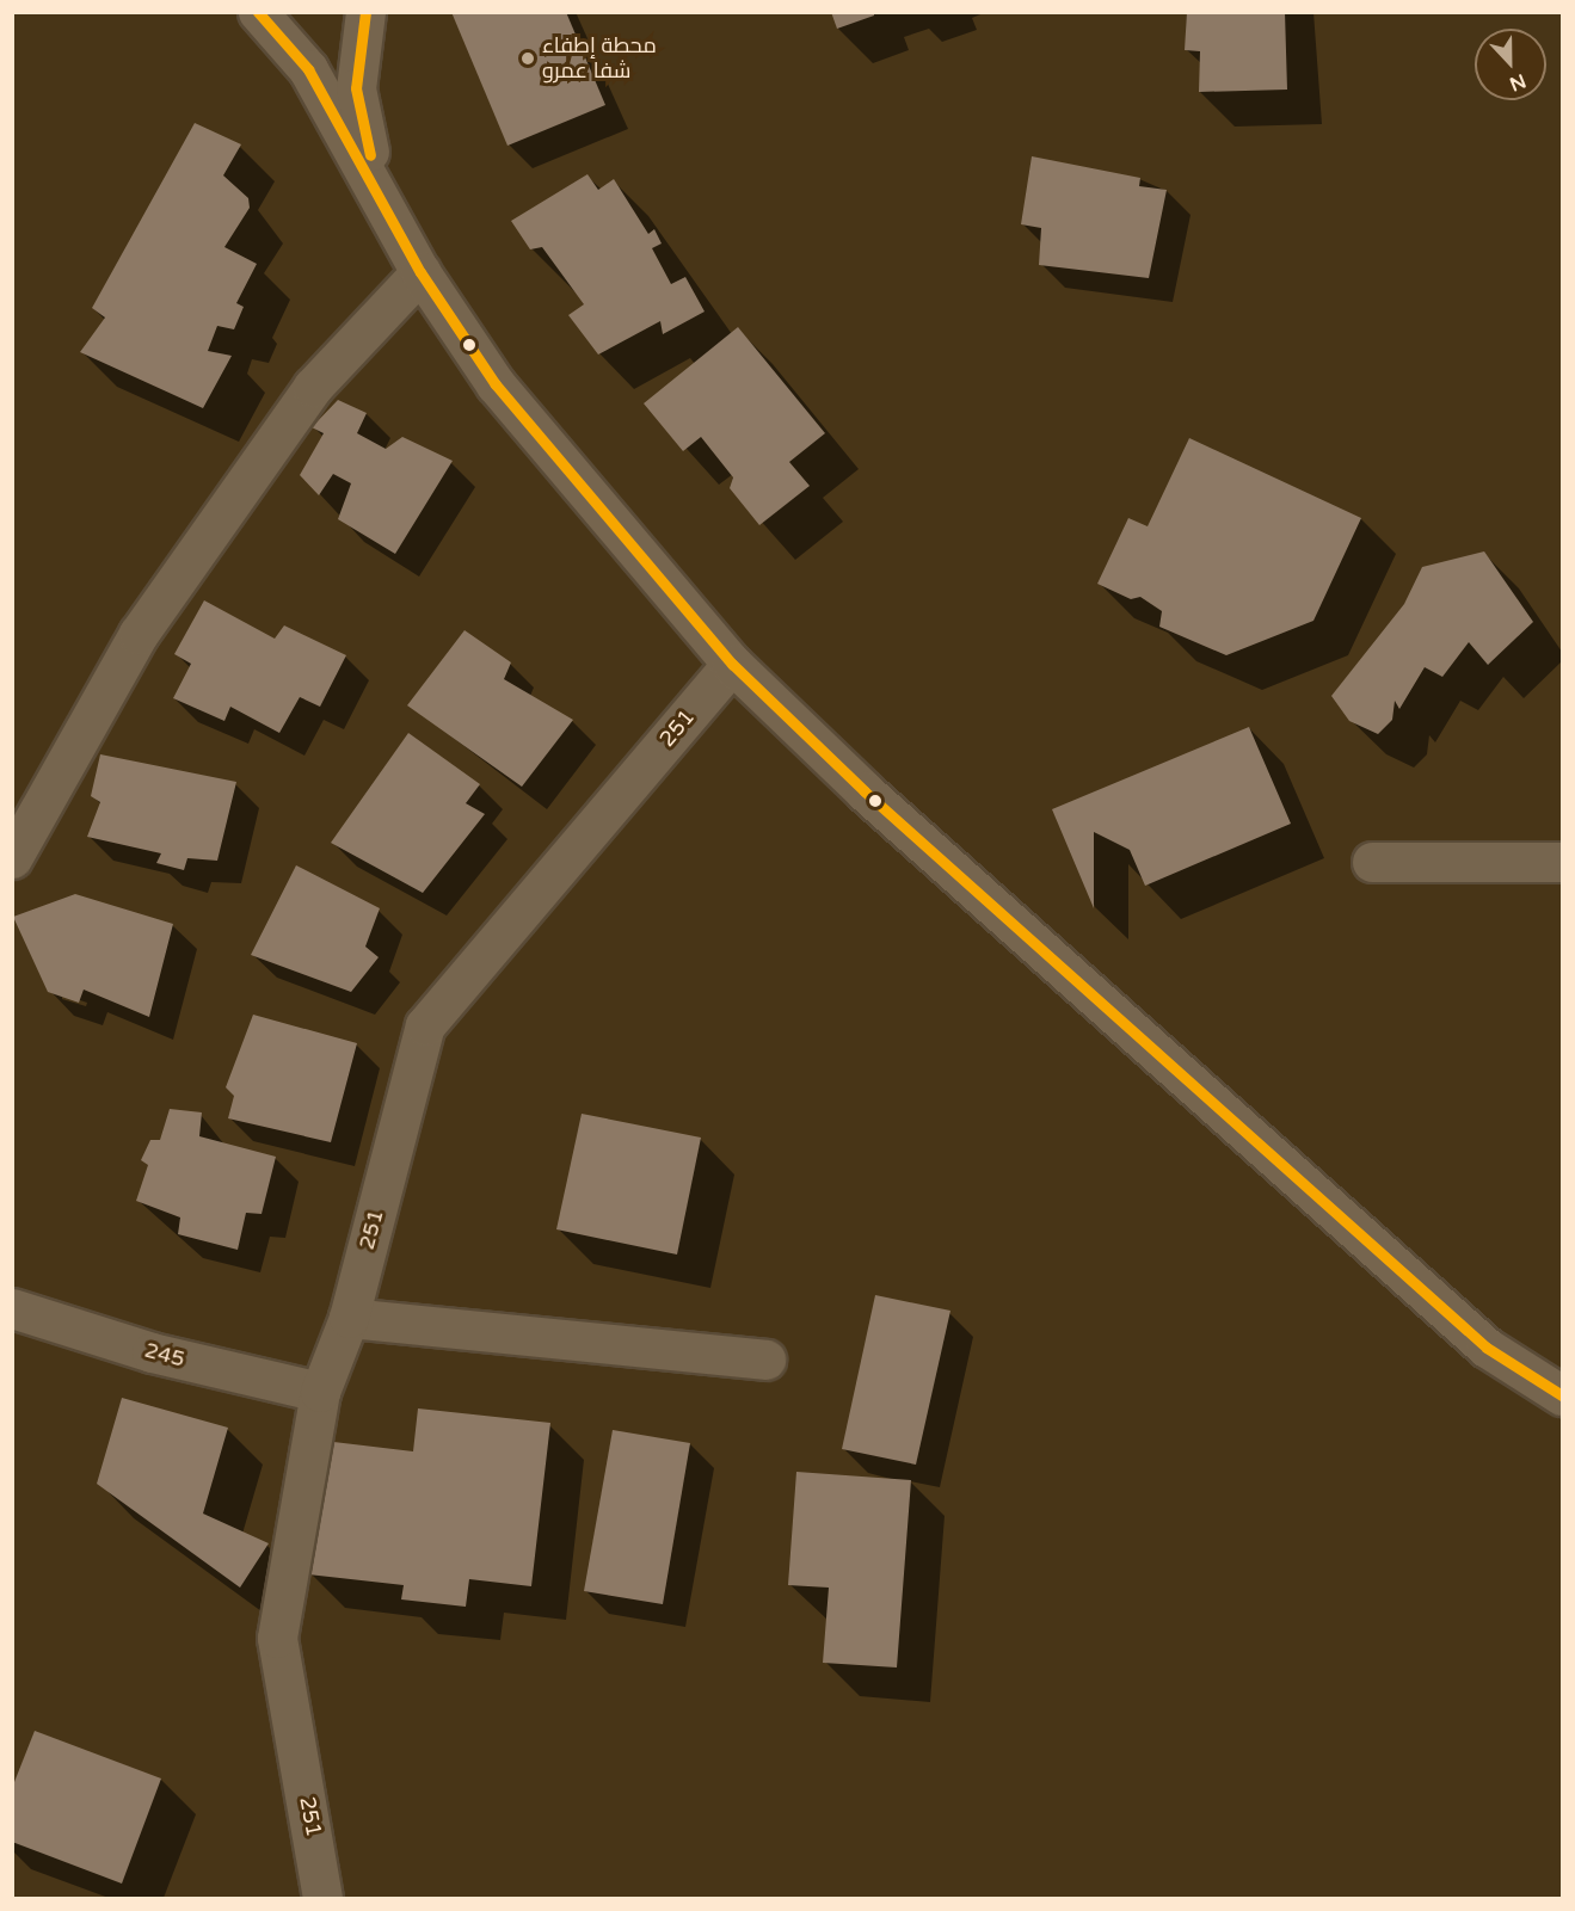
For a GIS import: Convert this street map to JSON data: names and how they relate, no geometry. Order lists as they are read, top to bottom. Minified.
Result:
{"streets":{"street":["251","245"]},"crossings":[["251","245"]],"places":["محطة إطفاء شفا عمرو"],"north":"bottom"}
